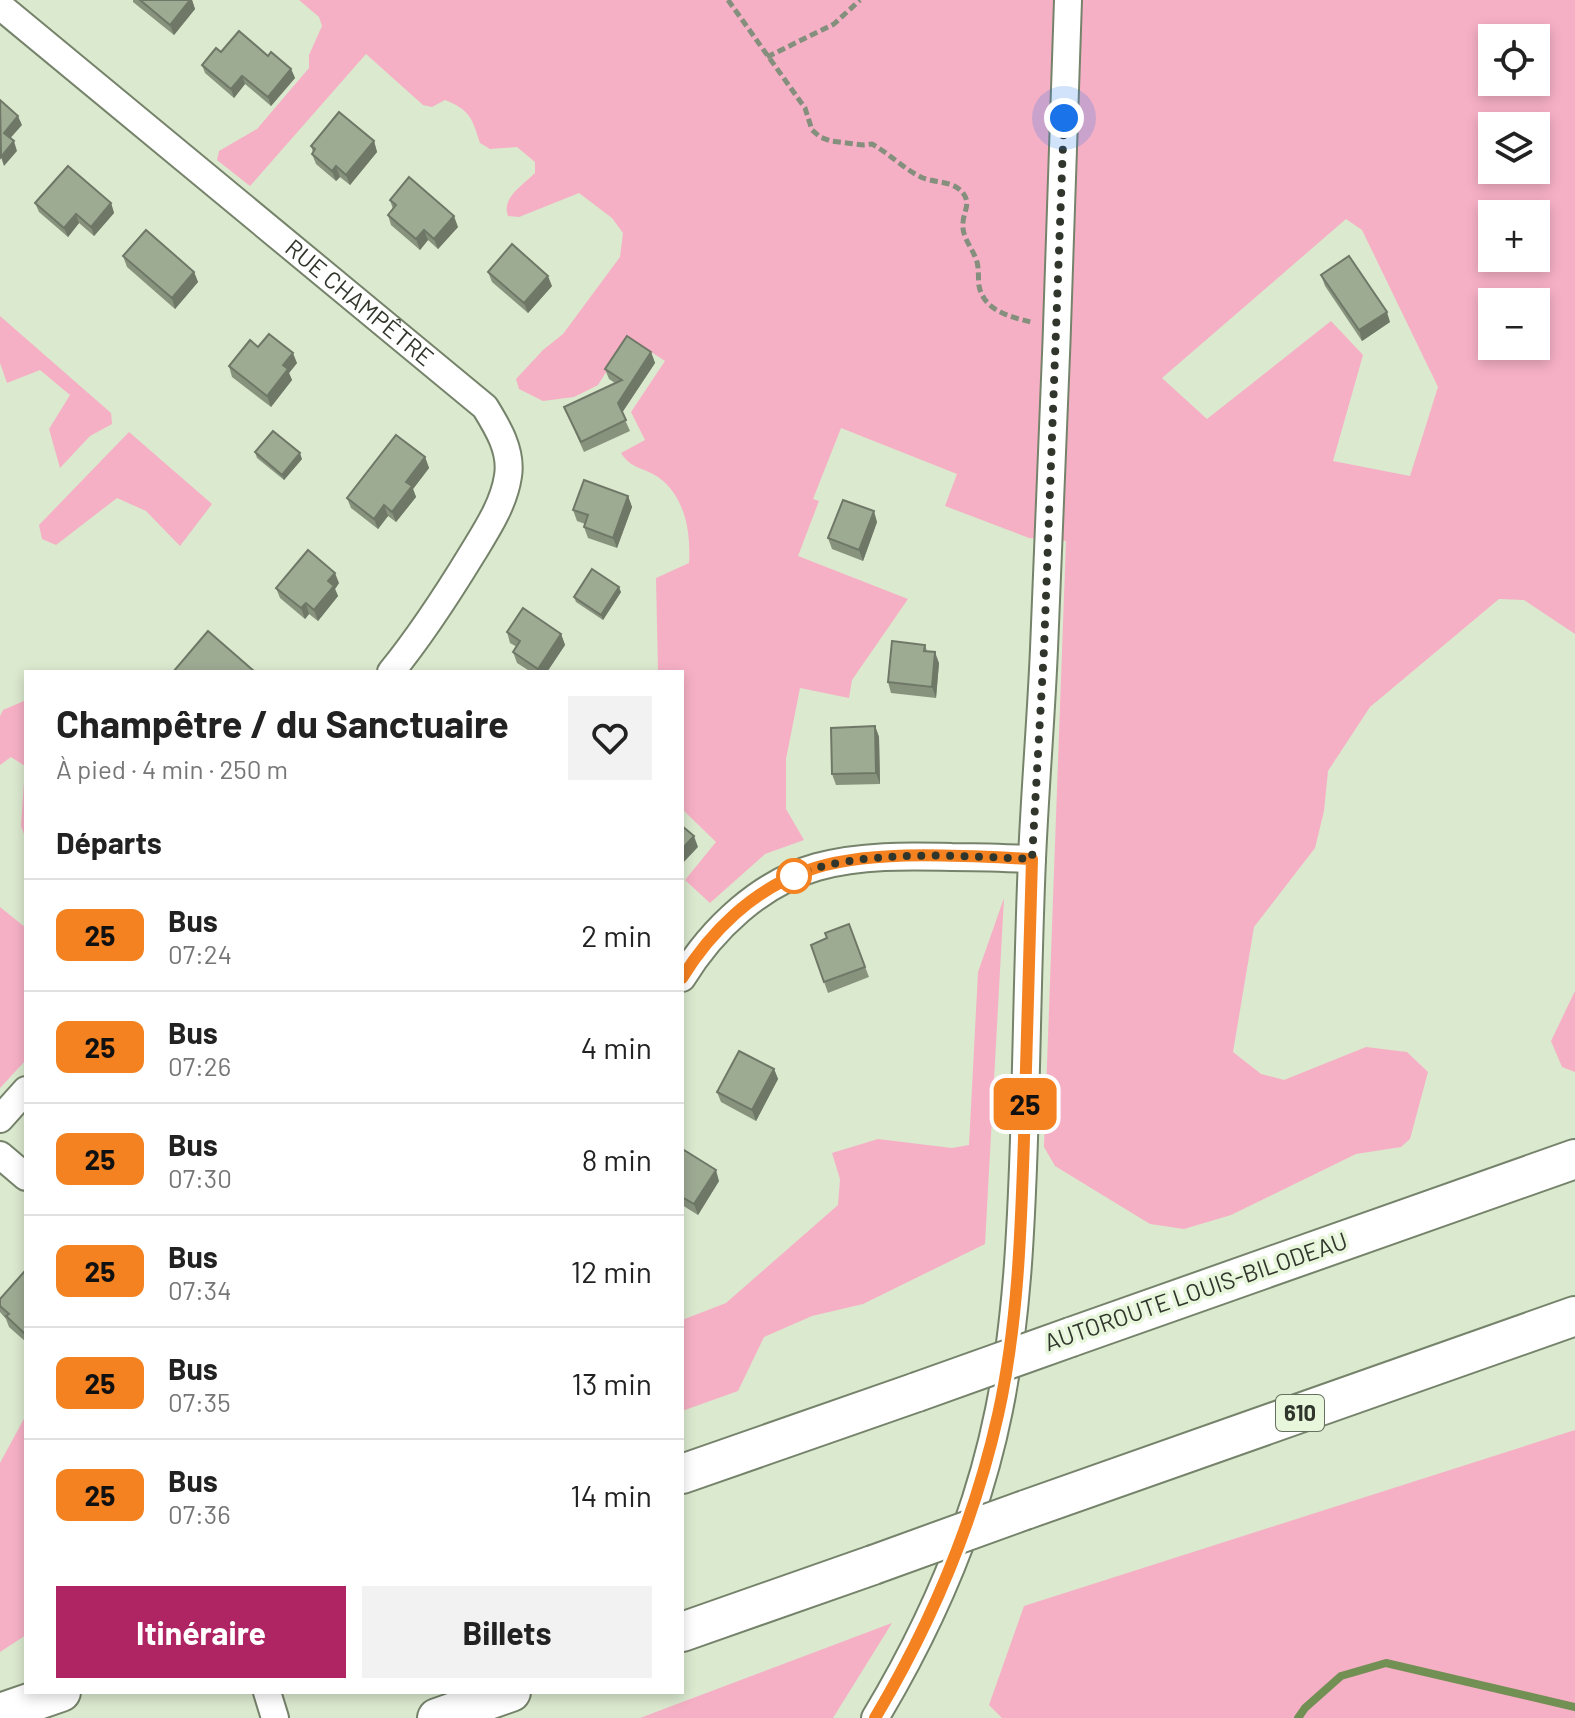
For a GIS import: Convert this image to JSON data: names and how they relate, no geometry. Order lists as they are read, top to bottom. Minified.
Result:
{"streets":{"highway":["AUTOROUTE LOUIS-BILODEAU","610"],"street":["RUE CHAMPÊTRE"]},"lines":["bus line 25"],"page":{"on_map":"25","map_buttons":["+","−"],"heading":[["Champêtre / du Sanctuaire","À pied · 4 min · 250 m"],"Départs"],"list":[{"mark":"25","name":"Bus","note":"07:24","value":"2 min"},{"mark":"25","name":"Bus","note":"07:26","value":"4 min"},{"mark":"25","name":"Bus","note":"07:30","value":"8 min"},{"mark":"25","name":"Bus","note":"07:34","value":"12 min"},{"mark":"25","name":"Bus","note":"07:35","value":"13 min"},{"mark":"25","name":"Bus","note":"07:36","value":"14 min"}],"buttons":["Itinéraire","Billets"]}}
